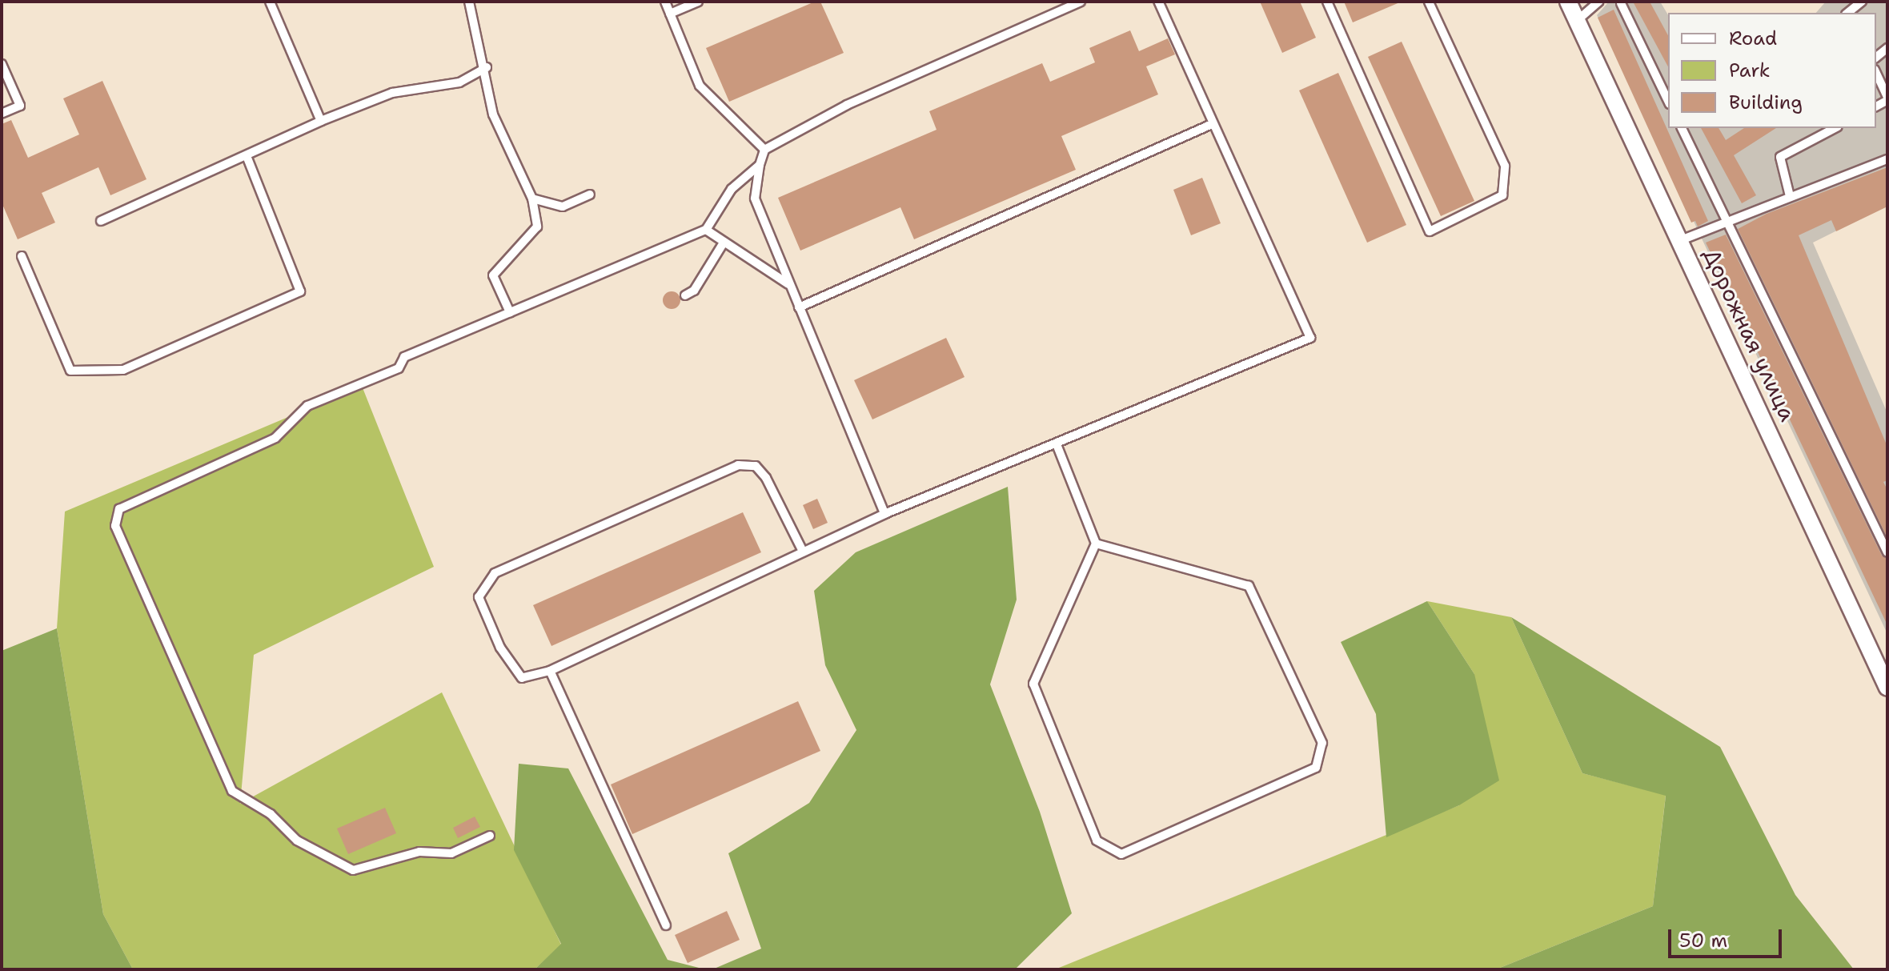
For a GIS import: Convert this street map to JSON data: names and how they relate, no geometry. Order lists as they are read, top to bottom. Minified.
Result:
{"streets":{"street":["Дорожная улица"]},"legend":["Road","Park","Building"],"scale_bar":"50 m"}
